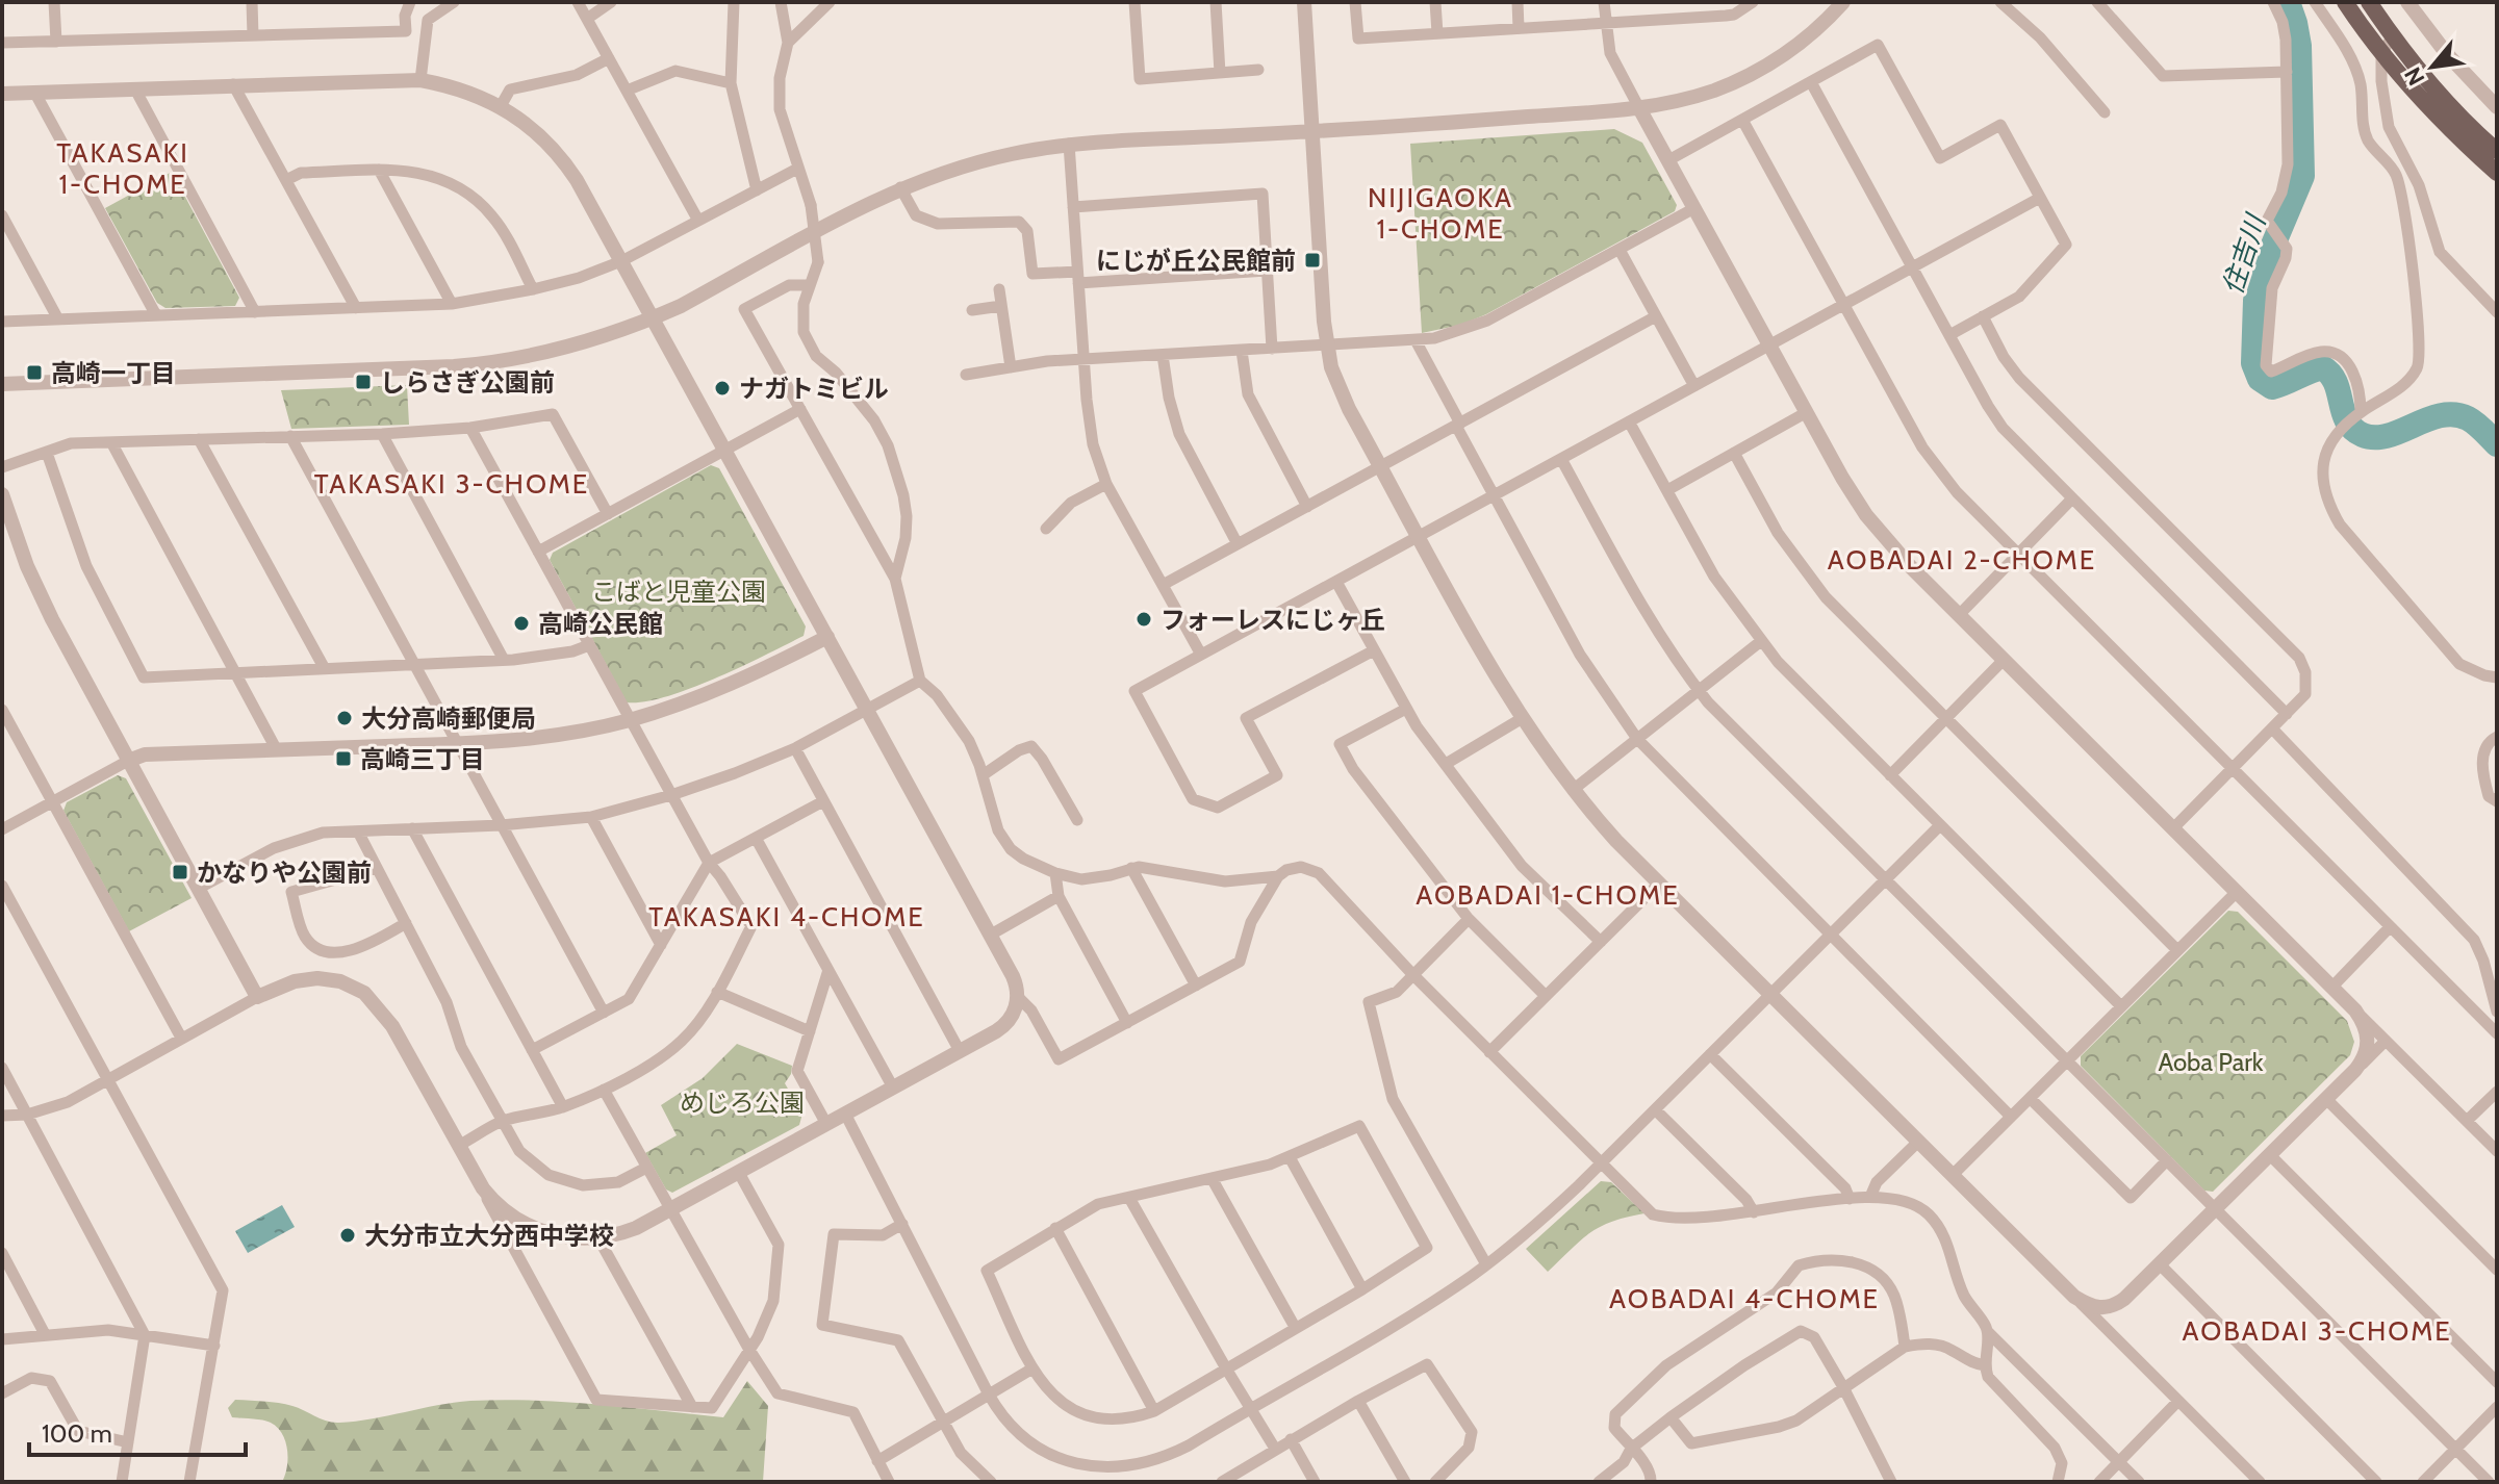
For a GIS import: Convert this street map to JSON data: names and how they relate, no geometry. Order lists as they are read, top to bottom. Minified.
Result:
{"districts":["TAKASAKI 1-CHOME","NIJIGAOKA 1-CHOME","TAKASAKI 3-CHOME","AOBADAI 2-CHOME","AOBADAI 1-CHOME","TAKASAKI 4-CHOME","AOBADAI 4-CHOME","AOBADAI 3-CHOME"],"water":["住吉川"],"parks":["こばと児童公園","Aoba Park","めじろ公園"],"places":{"transit":["にじが丘公民館前","高崎一丁目","しらさぎ公園前","高崎三丁目","かなりや公園前"],"other":["ナガトミビル","フォーレスにじヶ丘","高崎公民館","大分高崎郵便局","大分市立大分西中学校"]},"scale_bar":"100 m","north":"bottom left"}
